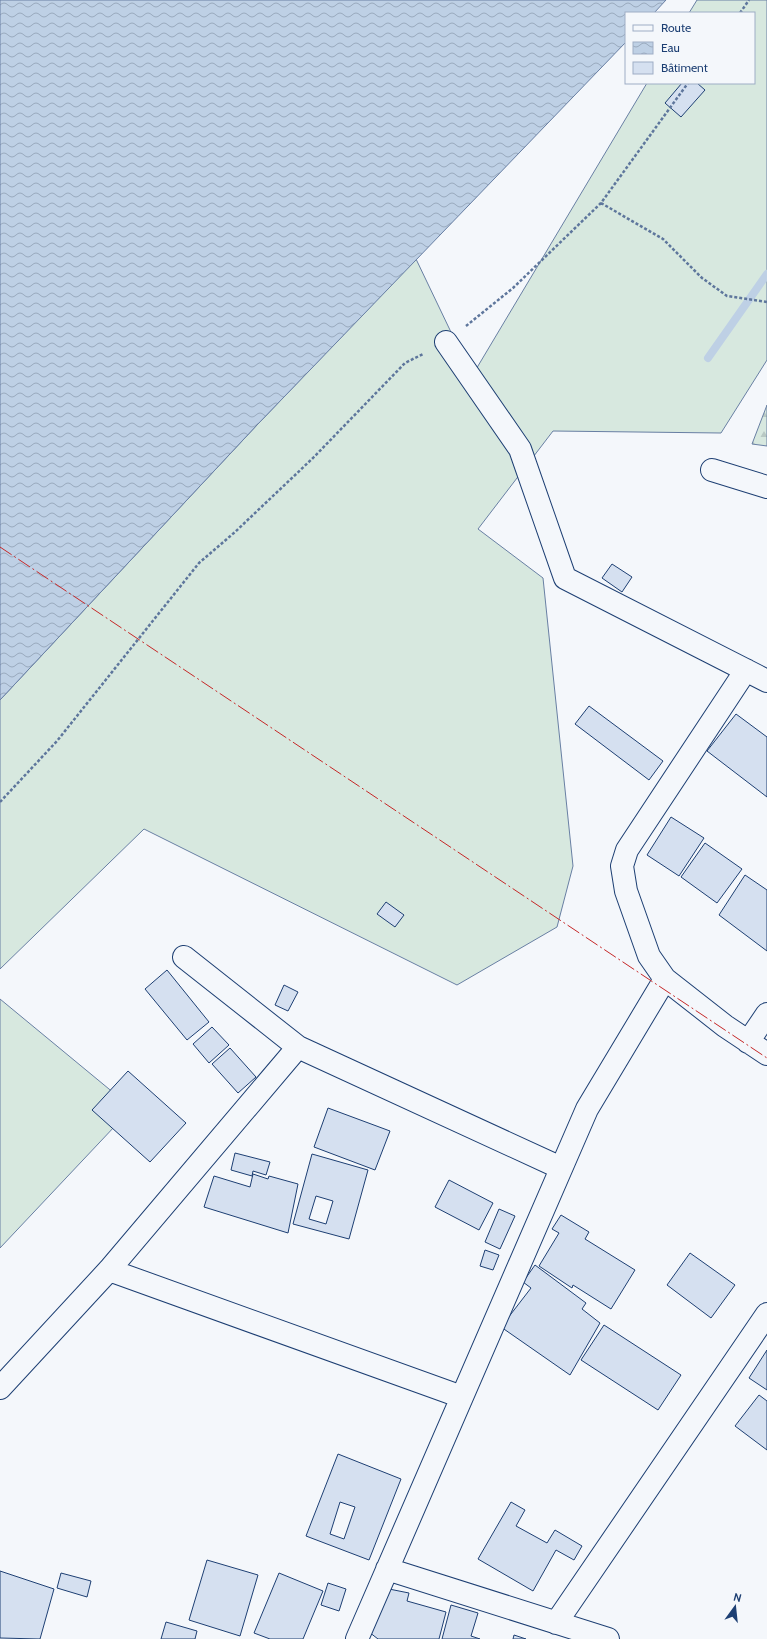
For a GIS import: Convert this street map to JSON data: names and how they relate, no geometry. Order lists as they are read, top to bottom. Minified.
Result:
{"legend":["Route","Eau","Bâtiment"],"north":"top"}
